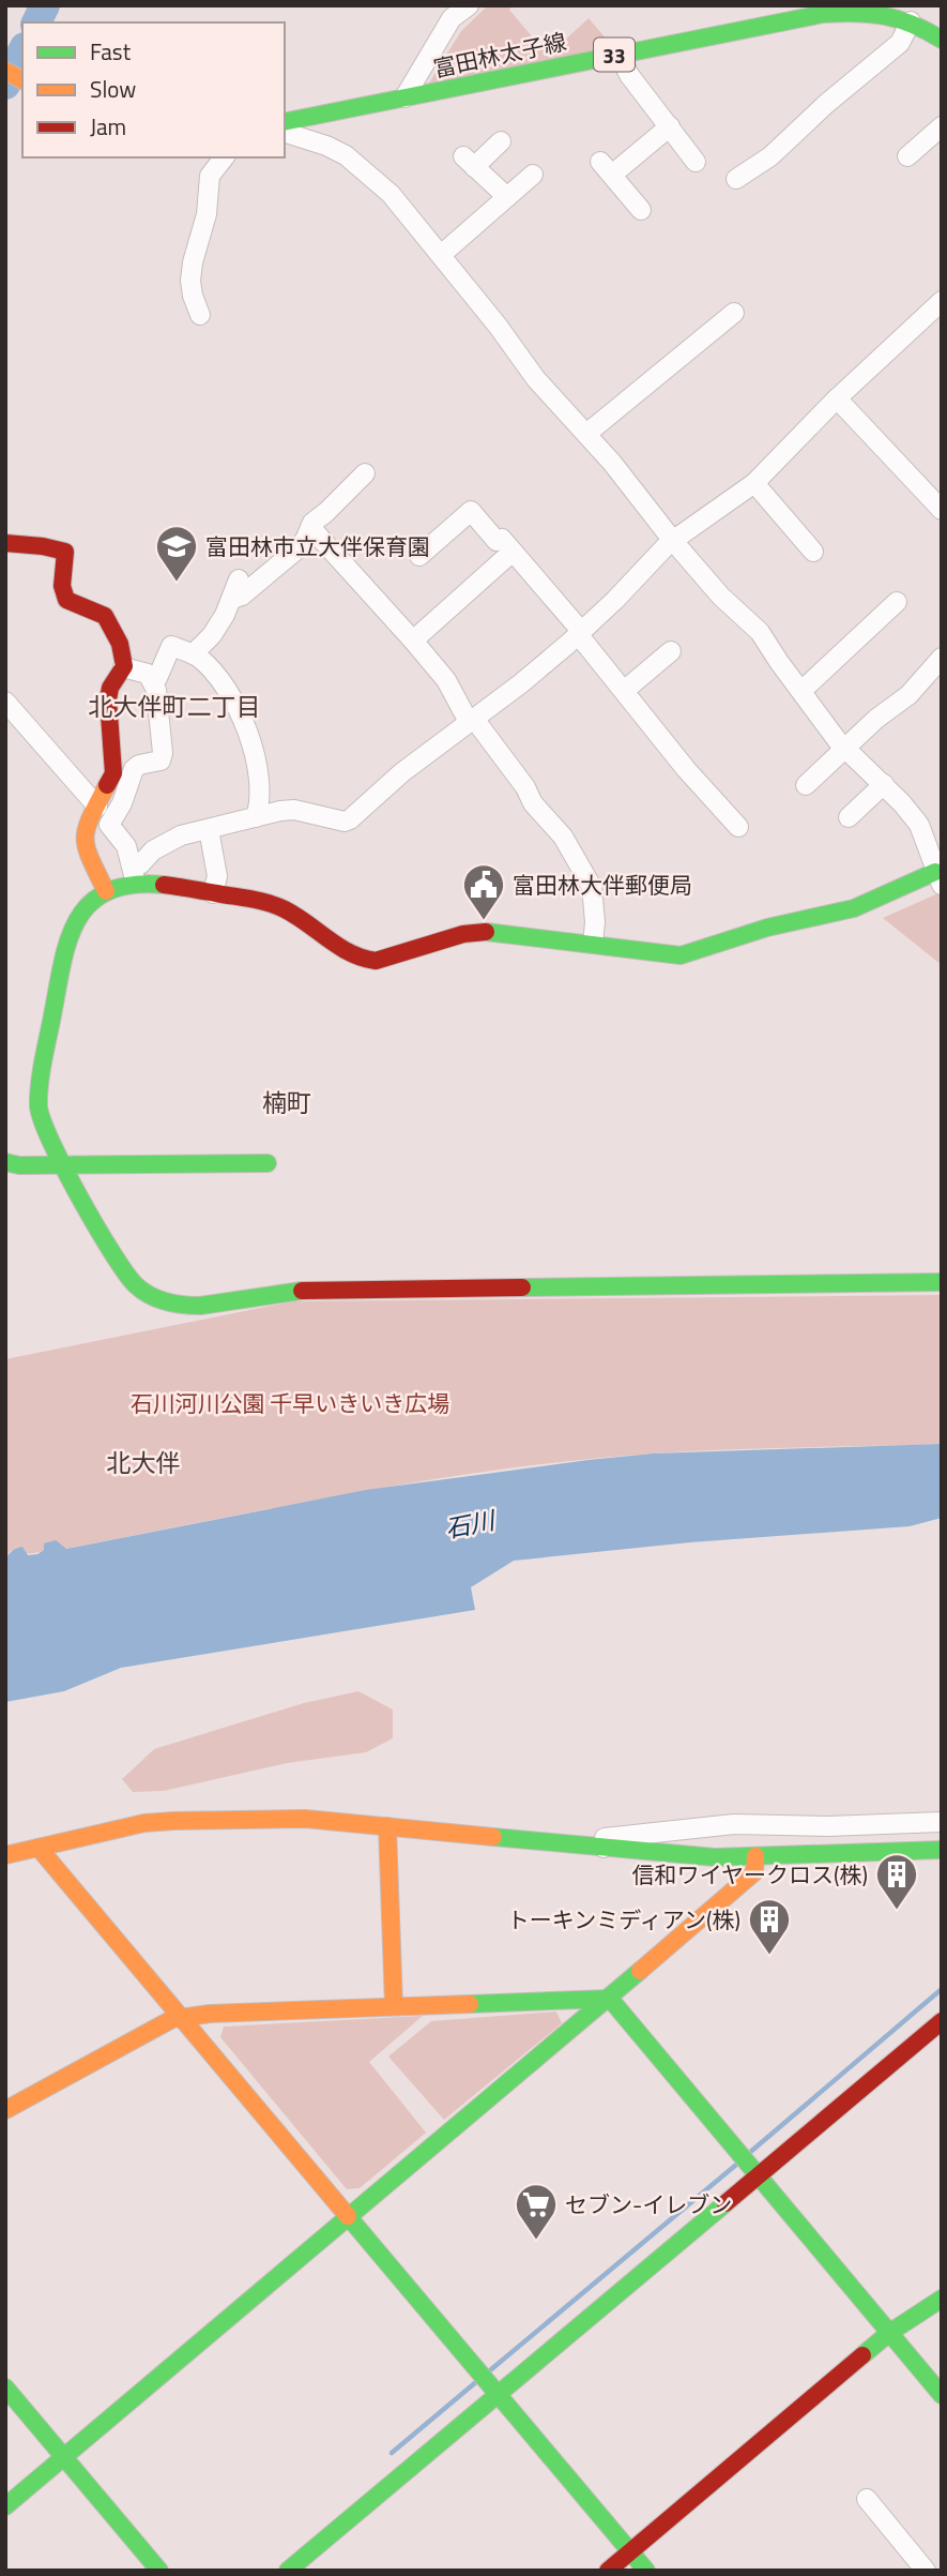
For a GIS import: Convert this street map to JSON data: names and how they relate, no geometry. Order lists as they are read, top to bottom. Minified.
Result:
{"streets":{"street":["富田林太子線","33"]},"districts":["北大伴町二丁目","楠町","北大伴"],"water":["石川"],"parks":["石川河川公園 千早いきいき広場"],"places":{"school or university":["富田林市立大伴保育園"],"public building":["富田林大伴郵便局"],"building":["信和ワイヤークロス(株)","トーキンミディアン(株)"],"supermarket":["セブン-イレブン"]},"legend":["Fast","Slow","Jam"]}
